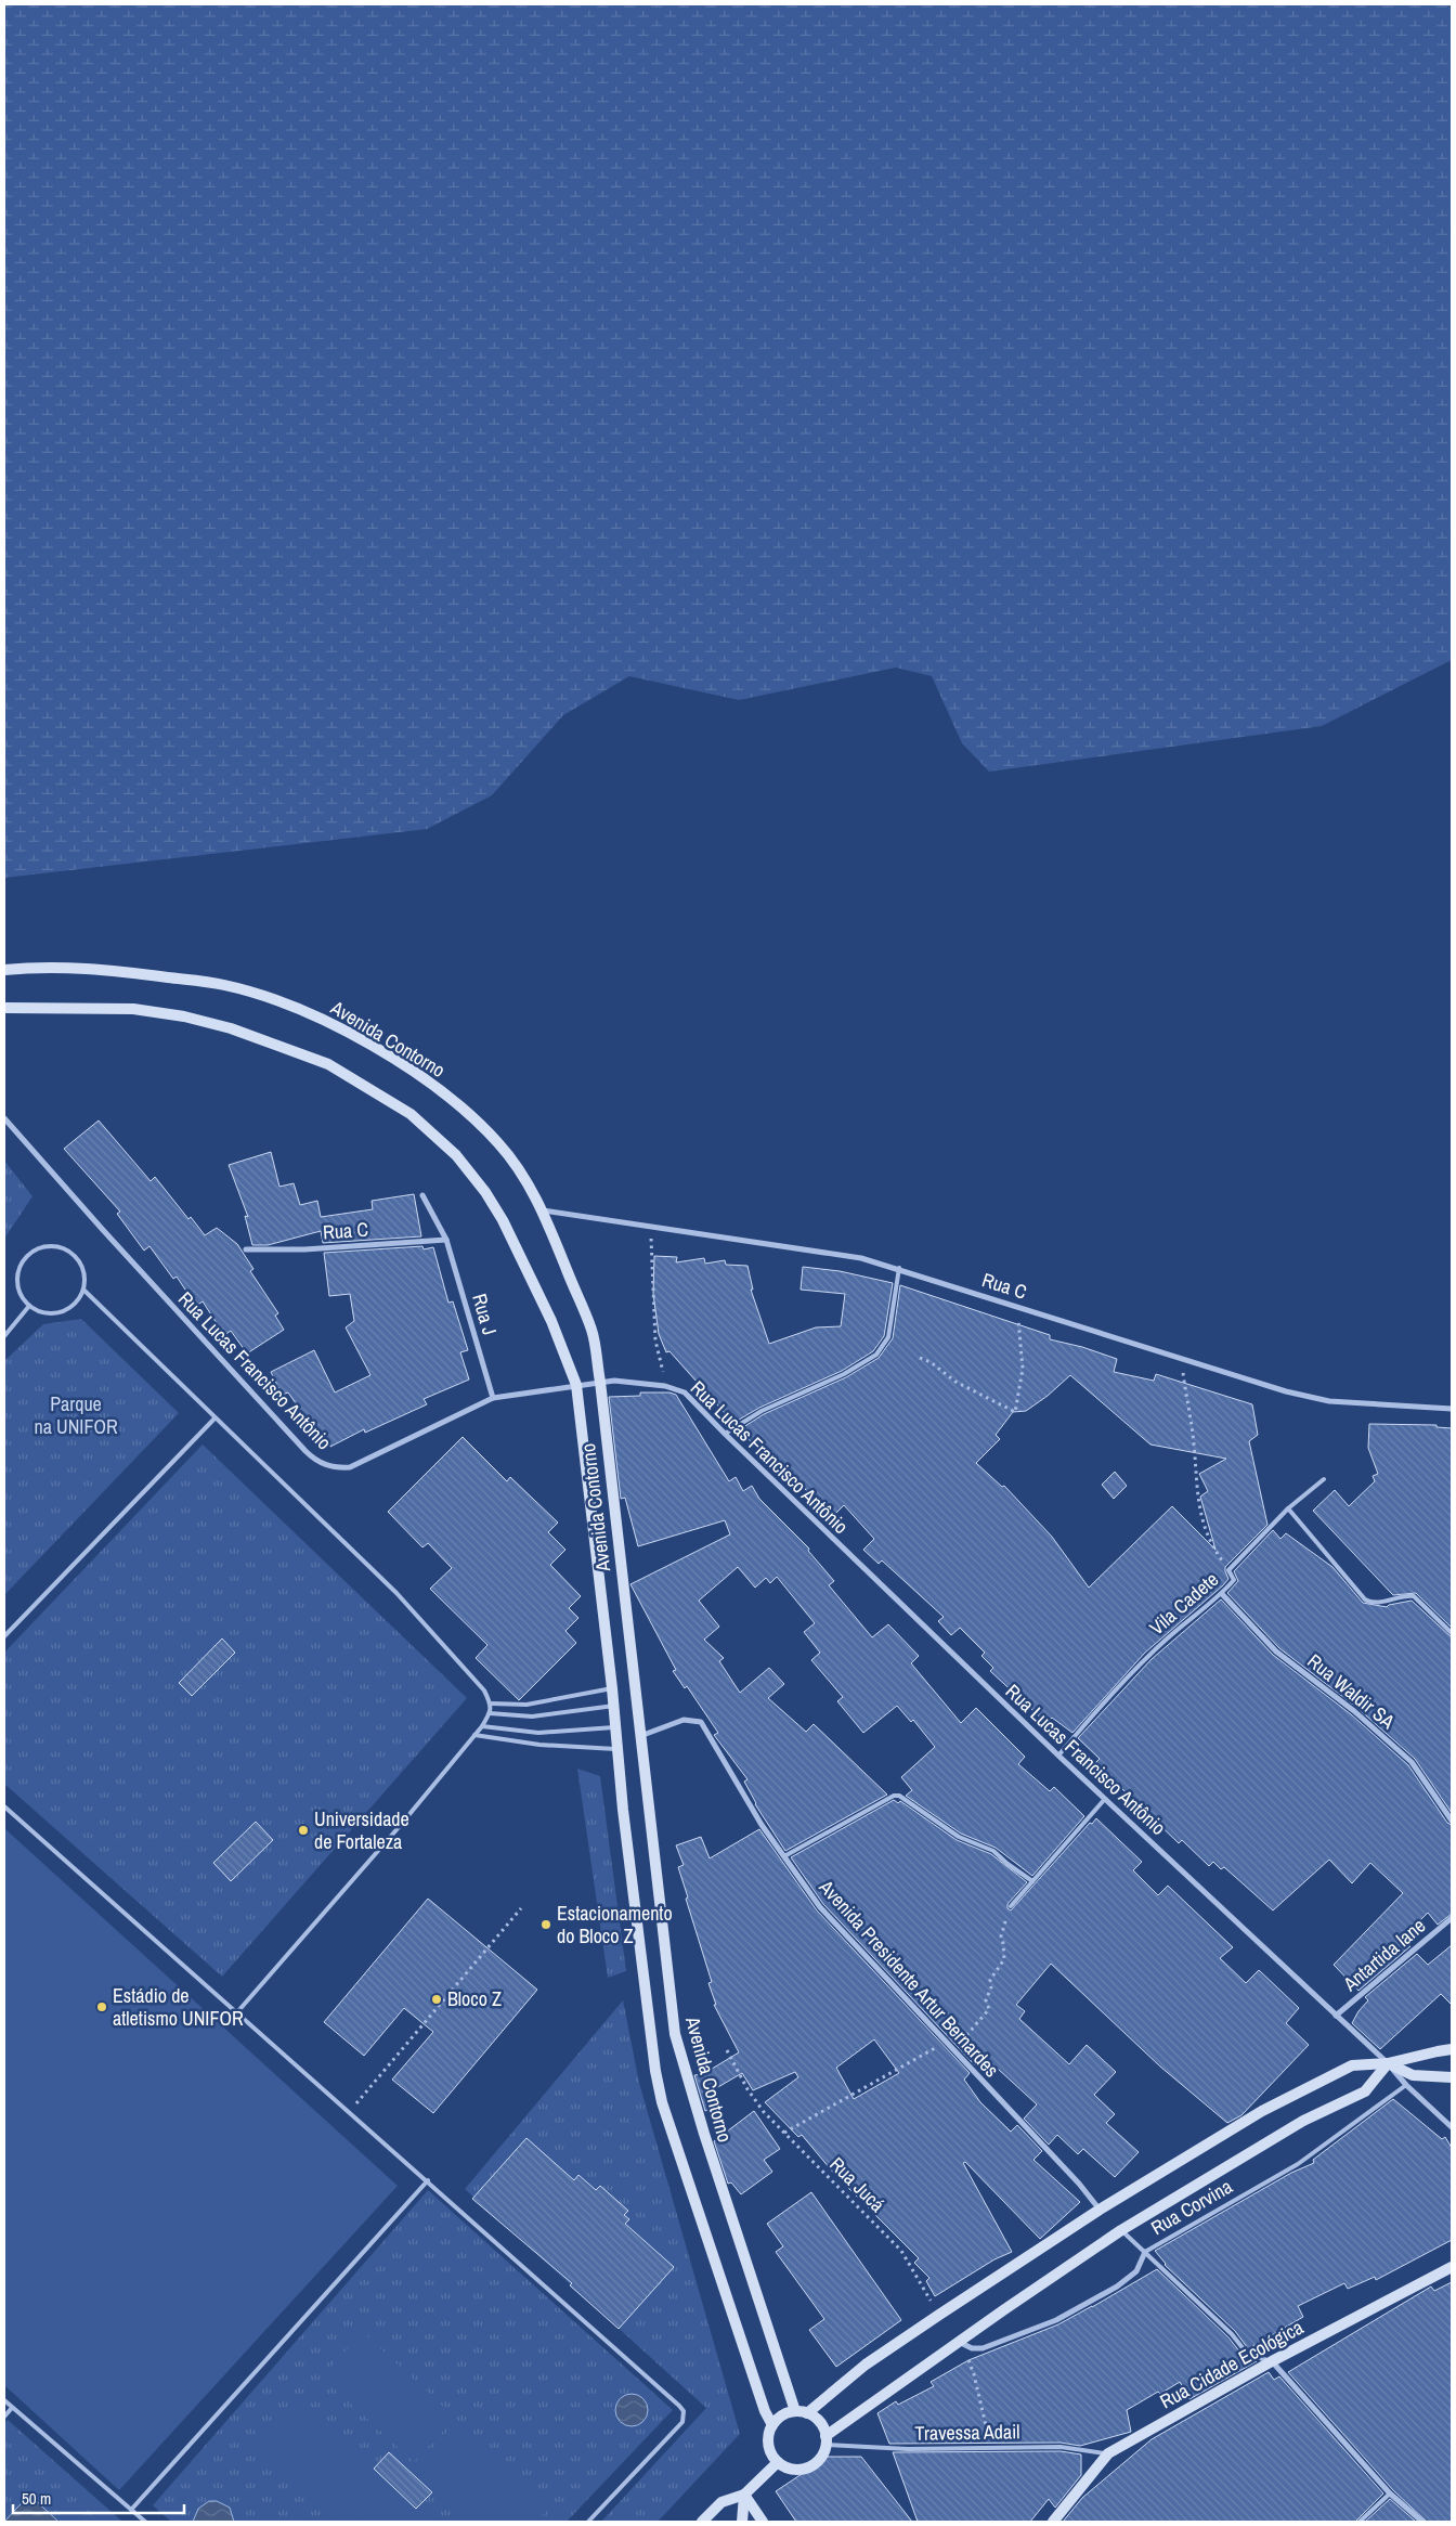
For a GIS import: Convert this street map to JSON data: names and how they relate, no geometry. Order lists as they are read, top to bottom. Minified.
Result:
{"streets":{"street":["Avenida Contorno","Rua C","Rua J","Rua Lucas Francisco Antônio","Rua Waldir SA","Antartida lane","Avenida Presidente Artur Bernardes","Rua Corvina","Rua Cidade Ecológica"],"lane":["Vila Cadete","Travessa Adail"],"path":["Rua Jucá"]},"crossings":[["Avenida Contorno","Rua C"],["Avenida Contorno","Rua Lucas Francisco Antônio"],["Avenida Contorno","Avenida Presidente Artur Bernardes"],["Avenida Contorno","Travessa Adail"],["Rua C","Rua J"],["Rua J","Rua Lucas Francisco Antônio"],["Rua Lucas Francisco Antônio","Vila Cadete"],["Rua Lucas Francisco Antônio","Antartida lane"],["Rua Lucas Francisco Antônio","Rua Corvina"],["Vila Cadete","Rua Waldir SA"],["Rua Cidade Ecológica","Travessa Adail"]],"parks":["Parque na UNIFOR"],"places":["Universidade de Fortaleza","Estacionamento do Bloco Z","Bloco Z","Estádio de atletismo UNIFOR"],"scale_bar":"50 m"}
